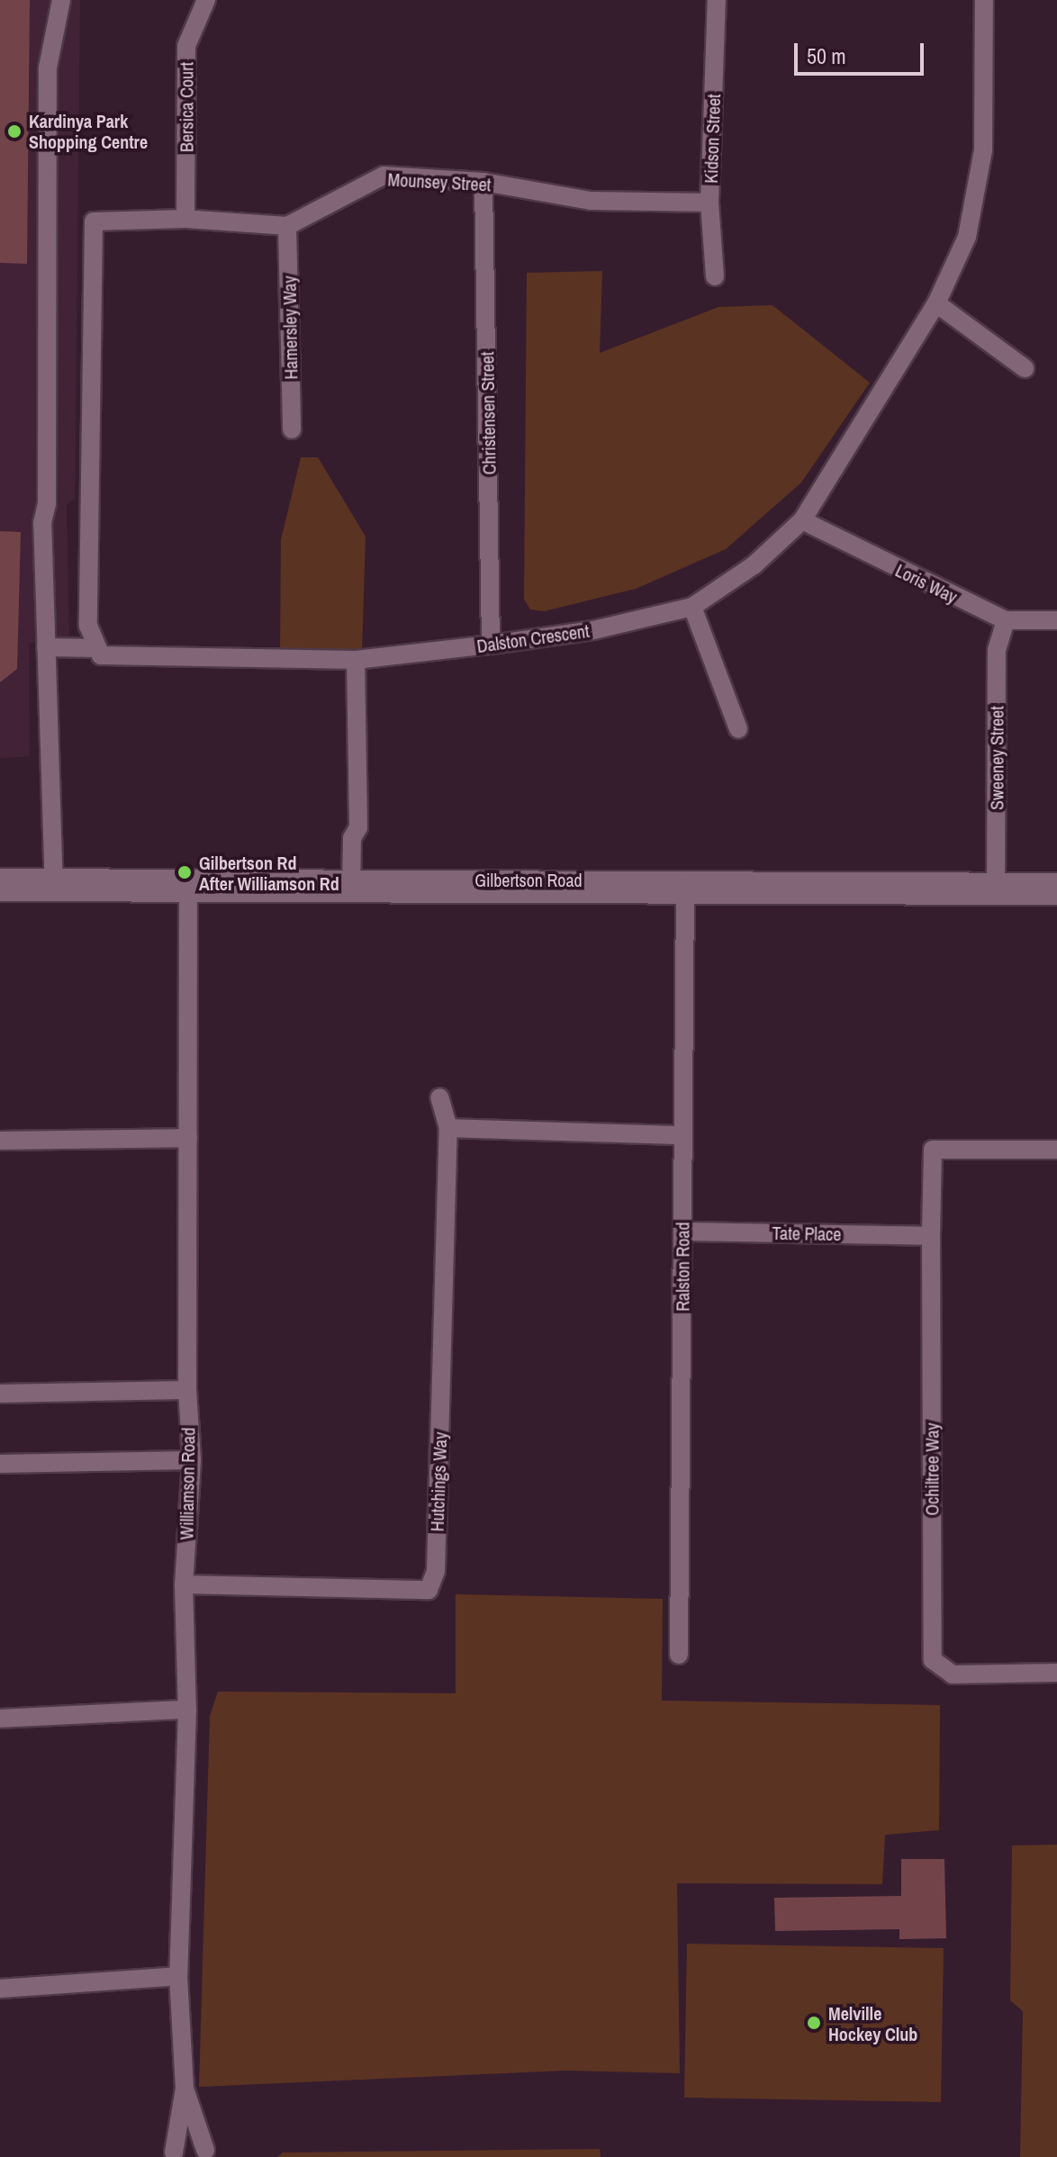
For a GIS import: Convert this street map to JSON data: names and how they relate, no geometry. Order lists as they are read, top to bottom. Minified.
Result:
{"streets":{"street":["Bersica Court","Kidson Street","Mounsey Street","Hamersley Way","Christensen Street","Loris Way","Dalston Crescent","Sweeney Street","Gilbertson Road","Tate Place","Ralston Road","Ochiltree Way","Hutchings Way","Williamson Road"]},"crossings":[["Kidson Street","Mounsey Street"],["Mounsey Street","Hamersley Way"],["Mounsey Street","Christensen Street"],["Christensen Street","Dalston Crescent"],["Loris Way","Dalston Crescent"],["Loris Way","Sweeney Street"],["Sweeney Street","Gilbertson Road"],["Gilbertson Road","Ralston Road"],["Gilbertson Road","Williamson Road"],["Tate Place","Ralston Road"],["Tate Place","Ochiltree Way"],["Hutchings Way","Williamson Road"]],"places":["Kardinya Park Shopping Centre","Gilbertson Rd After Williamson Rd","Melville Hockey Club"],"scale_bar":"50 m"}
